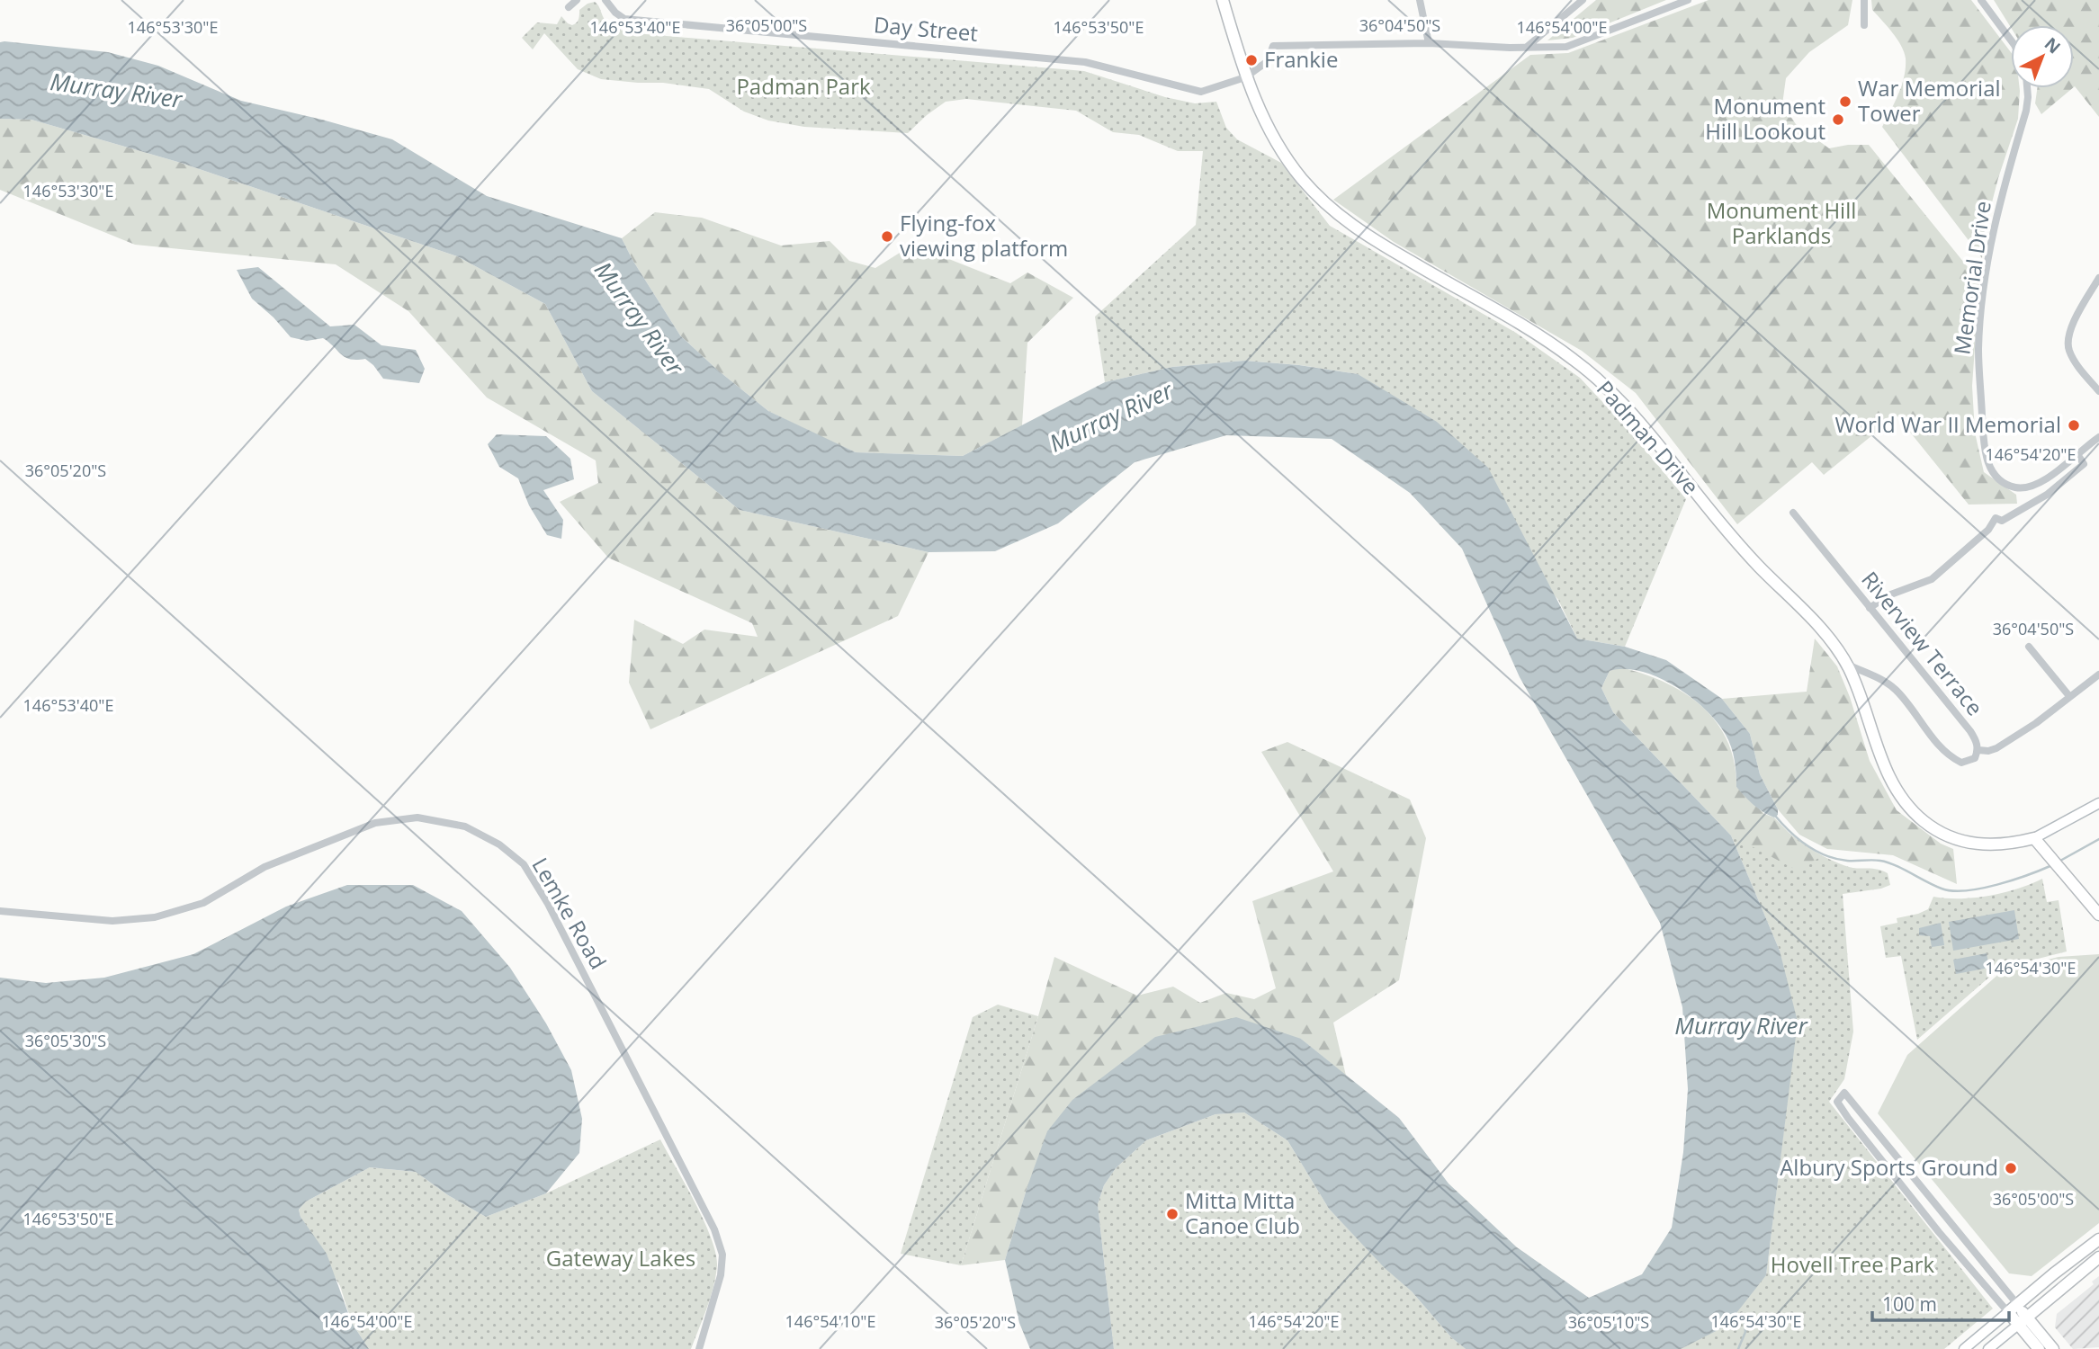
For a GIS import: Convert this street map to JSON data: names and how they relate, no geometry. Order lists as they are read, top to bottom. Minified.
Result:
{"streets":{"main road":["Padman Drive"],"street":["Day Street","Memorial Drive","Riverview Terrace","Lemke Road"]},"crossings":[["Day Street","Padman Drive"],["Padman Drive","Riverview Terrace"]],"water":["Murray River"],"parks":["Padman Park","Monument Hill Parklands","Gateway Lakes","Hovell Tree Park"],"places":["Frankie","War Memorial Tower","Monument Hill Lookout","Flying-fox viewing platform","World War II Memorial","Albury Sports Ground","Mitta Mitta Canoe Club"],"scale_bar":"100 m","north":"top right","coordinates":["36°05'00\"S","36°04'50\"S","146°53'30\"E","146°53'50\"E","146°54'00\"E","146°53'40\"E","146°54'20\"E","36°05'20\"S","146°54'30\"E","36°05'30\"S","146°54'10\"E","36°05'10\"S"]}
